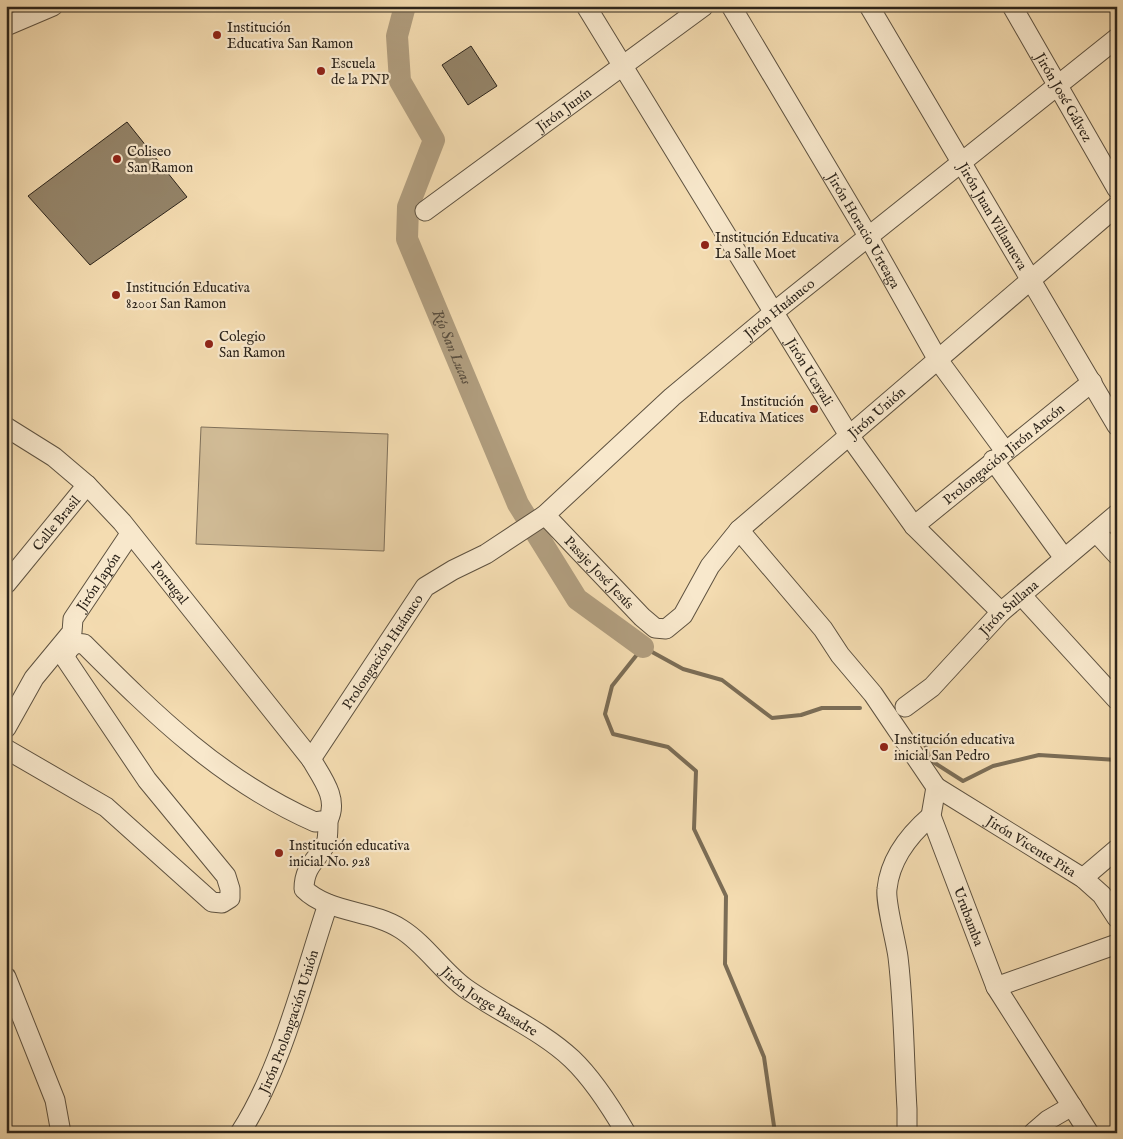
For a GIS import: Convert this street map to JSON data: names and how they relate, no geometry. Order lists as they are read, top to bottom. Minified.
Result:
{"streets":{"street":["Jirón José Gálvez","Jirón Junín","Jirón Juan Villanueva","Jirón Horacio Urteaga","Jirón Huánuco","Jirón Ucayali","Jirón Unión","Prolongación Jirón Ancón","Calle Brasil","Pasaje José Jesús","Jirón Japón","Portugal","Jirón Sullana","Prolongación Huánuco","Jirón Vicente Pita","Urubamba","Jirón Jorge Basadre","Jirón Prolongación Unión"]},"crossings":[["Jirón José Gálvez","Jirón Huánuco"],["Jirón Junín","Jirón Ucayali"],["Jirón Juan Villanueva","Jirón Huánuco"],["Jirón Juan Villanueva","Jirón Unión"],["Jirón Juan Villanueva","Prolongación Jirón Ancón"],["Jirón Horacio Urteaga","Jirón Huánuco"],["Jirón Horacio Urteaga","Jirón Unión"],["Jirón Horacio Urteaga","Prolongación Jirón Ancón"],["Jirón Horacio Urteaga","Jirón Sullana"],["Jirón Huánuco","Jirón Ucayali"],["Jirón Huánuco","Pasaje José Jesús"],["Jirón Huánuco","Prolongación Huánuco"],["Jirón Ucayali","Jirón Unión"],["Jirón Ucayali","Prolongación Jirón Ancón"],["Jirón Ucayali","Jirón Sullana"],["Jirón Unión","Pasaje José Jesús"],["Calle Brasil","Portugal"],["Pasaje José Jesús","Prolongación Huánuco"],["Jirón Japón","Portugal"],["Portugal","Prolongación Huánuco"],["Portugal","Jirón Jorge Basadre"],["Jirón Jorge Basadre","Jirón Prolongación Unión"]],"water":["Río San Lucas"],"places":["Institución Educativa San Ramon","Escuela de la PNP","Coliseo San Ramon","Institución Educativa La Salle Moet","Institución Educativa 82001 San Ramon","Colegio San Ramon","Institución Educativa Matices","Institución educativa inicial San Pedro","Institución educativa inicial No. 928"]}
